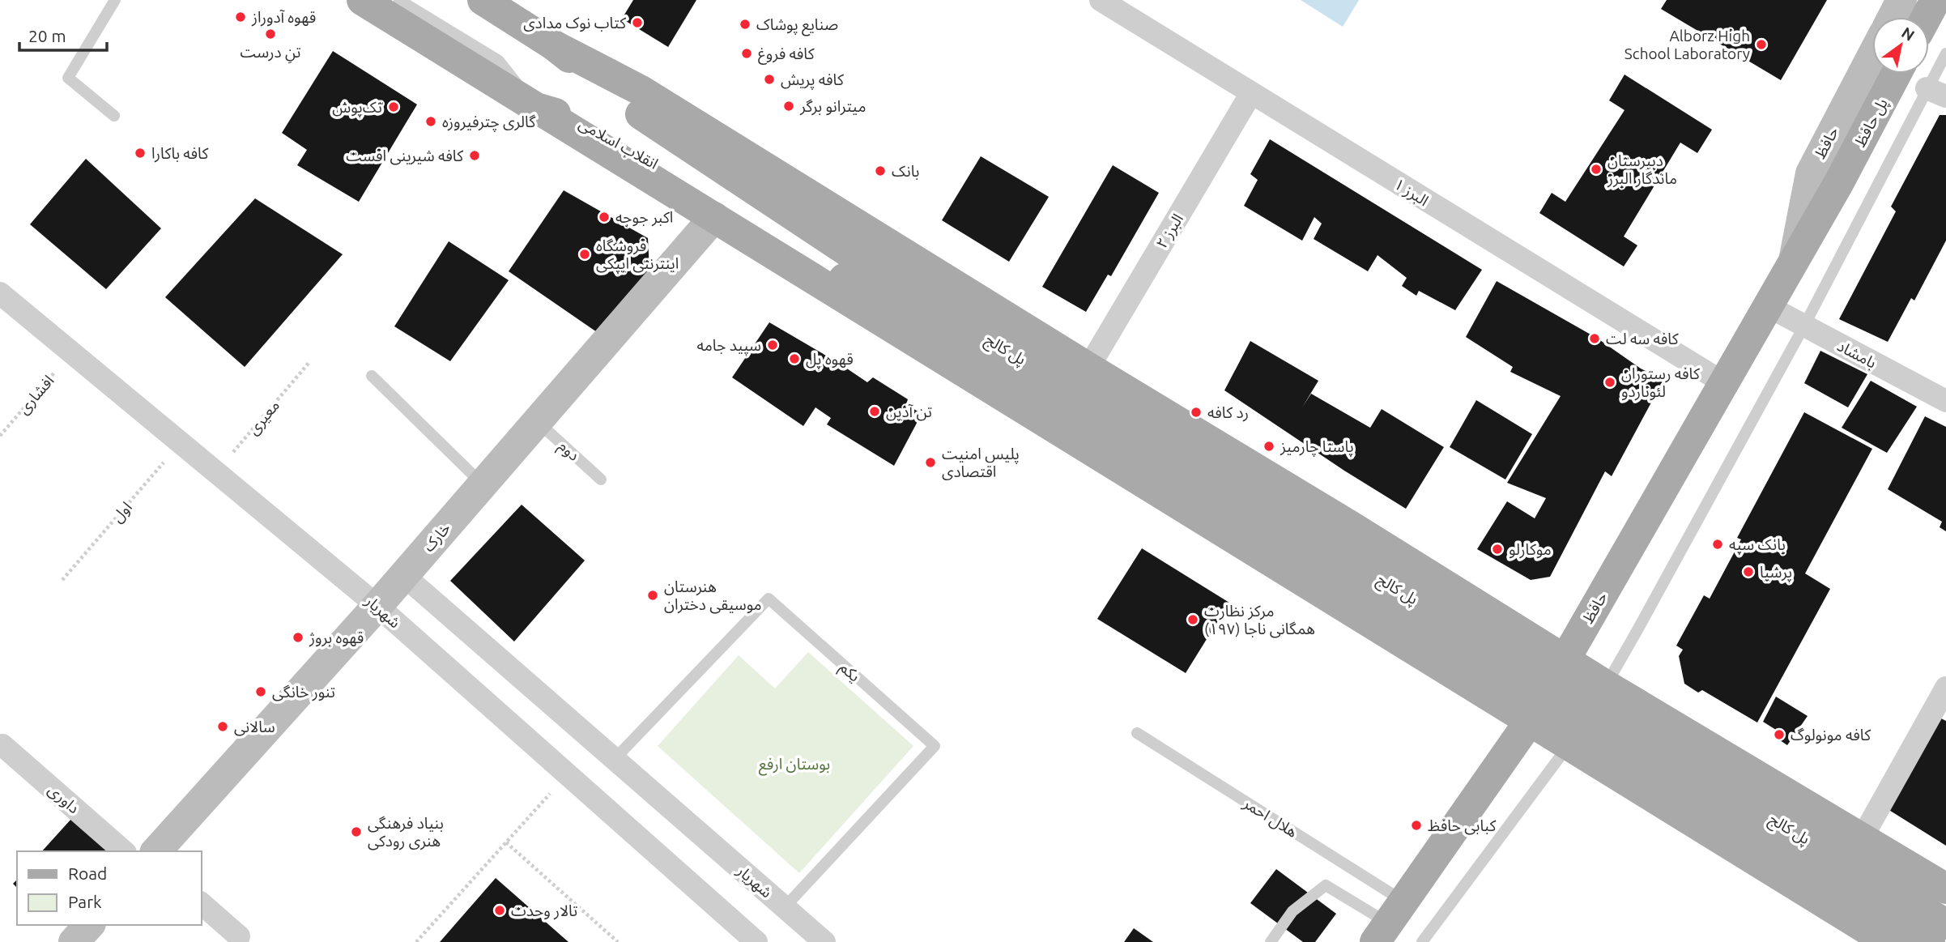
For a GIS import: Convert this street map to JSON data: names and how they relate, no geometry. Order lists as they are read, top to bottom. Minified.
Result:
{"streets":{"main road":["پل حافظ","حافظ","انقلاب اسلامی","پل کالج"],"street":["البرز ۱","البرز ۲","بامشاد","خارک","شهریار","داوری"],"lane":["دوم","یکم","هلال احمر"],"path":["افشاری","معیری","اول"]},"crossings":[["پل حافظ","حافظ"],["حافظ","البرز ۱"],["حافظ","بامشاد"],["حافظ","هلال احمر"],["انقلاب اسلامی","پل کالج"],["البرز ۱","البرز ۲"],["افشاری","شهریار"],["معیری","شهریار"],["دوم","خارک"],["اول","شهریار"],["خارک","شهریار"],["شهریار","یکم"]],"parks":["بوستان ارفع"],"places":["قهوه آدوراز","کتاب نوک مدادی","صنایع پوشاک","تنِ درست","Alborz High School Laboratory","کافه فروغ","کافه پریش","میترانو برگر","تک‌پوش","گالری چترفیروزه","کافه باکارا","کافه شیرینی افست","دبیرستان ماندگار البرز","بانک","اکبر جوجه","فروشگاه اینترنتی ایپکی","کافه سه لت","سپید جامه","قهوه پل","کافه رستوران لئوناردو","تن آذین","رد کافه","پاستا چارمیز","پلیس امنیت اقتصادی","بانک سپه","موکارلو","پرشیا","هنرستان موسیقی دختران","مرکز نظارت همگانی ناجا (۱۹۷)","قهوه بروژ","تنور خانگی","سالانی","کافه مونولوگ","کبابی حافظ","بنیاد فرهنگی هنری رودکی","تالار وحدت"],"legend":["Road","Park"],"scale_bar":"20 m","north":"top right"}
